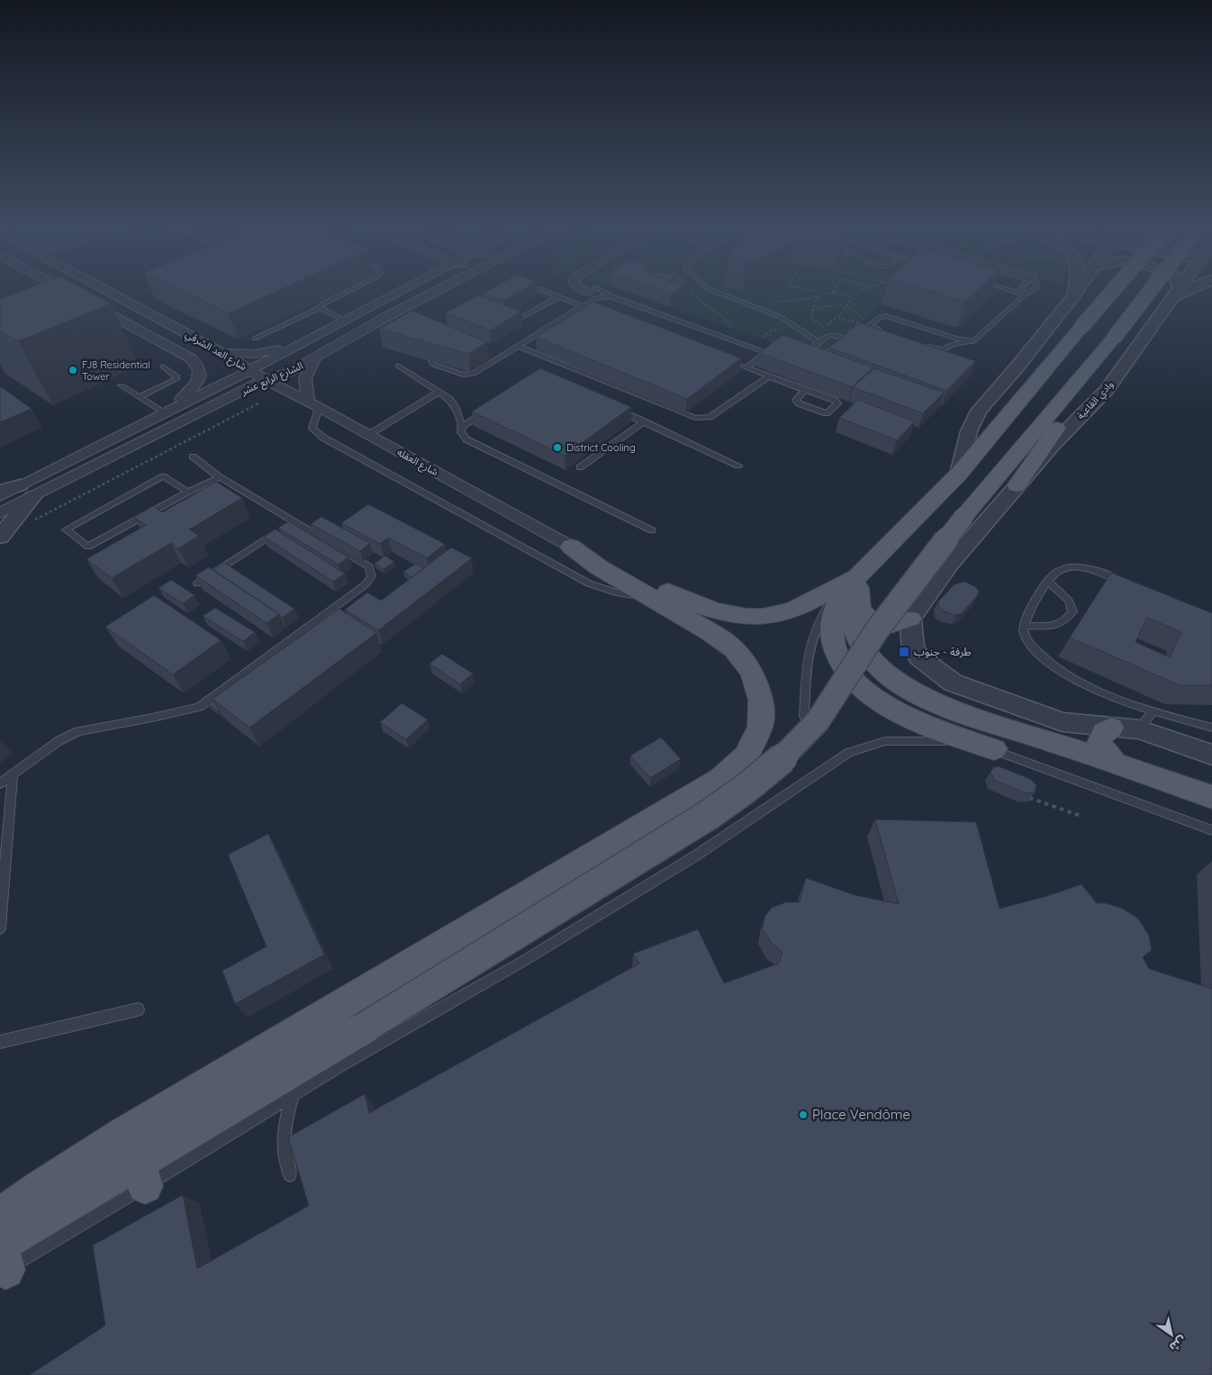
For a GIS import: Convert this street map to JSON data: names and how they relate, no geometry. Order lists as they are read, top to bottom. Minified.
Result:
{"streets":{"street":["شارع العد الشرقي","الشارع الرابع عشر","وادي القاعية","شارع العقله"]},"crossings":[["شارع العد الشرقي","الشارع الرابع عشر"],["شارع العد الشرقي","شارع العقله"],["الشارع الرابع عشر","شارع العقله"]],"places":{"other":["FJ8 Residential Tower","District Cooling","Place Vendôme"],"transit":["طرفة - جنوب"]},"north":"bottom right"}
